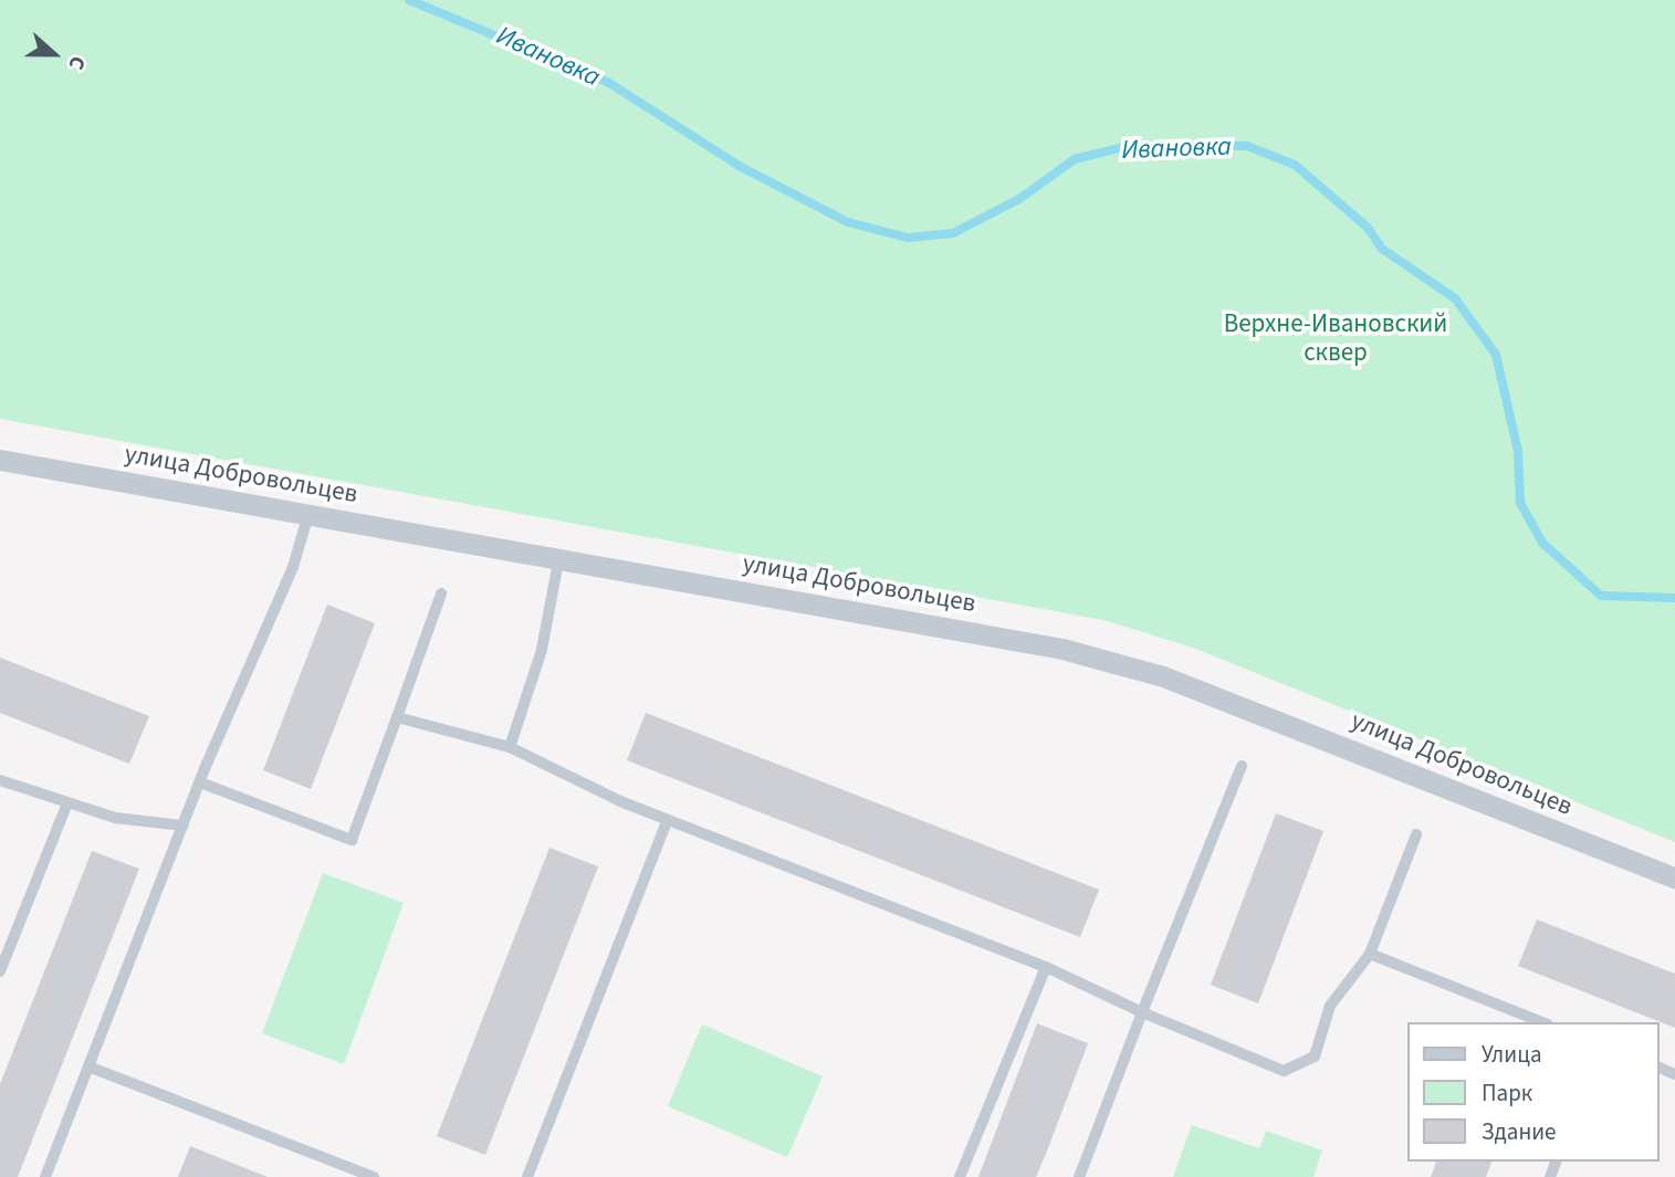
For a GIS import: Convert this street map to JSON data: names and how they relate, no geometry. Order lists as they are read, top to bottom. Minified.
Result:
{"streets":{"street":["улица Добровольцев"]},"water":["Ивановка"],"parks":["Верхне-Ивановский сквер"],"legend":["Улица","Парк","Здание"],"north":"right"}
